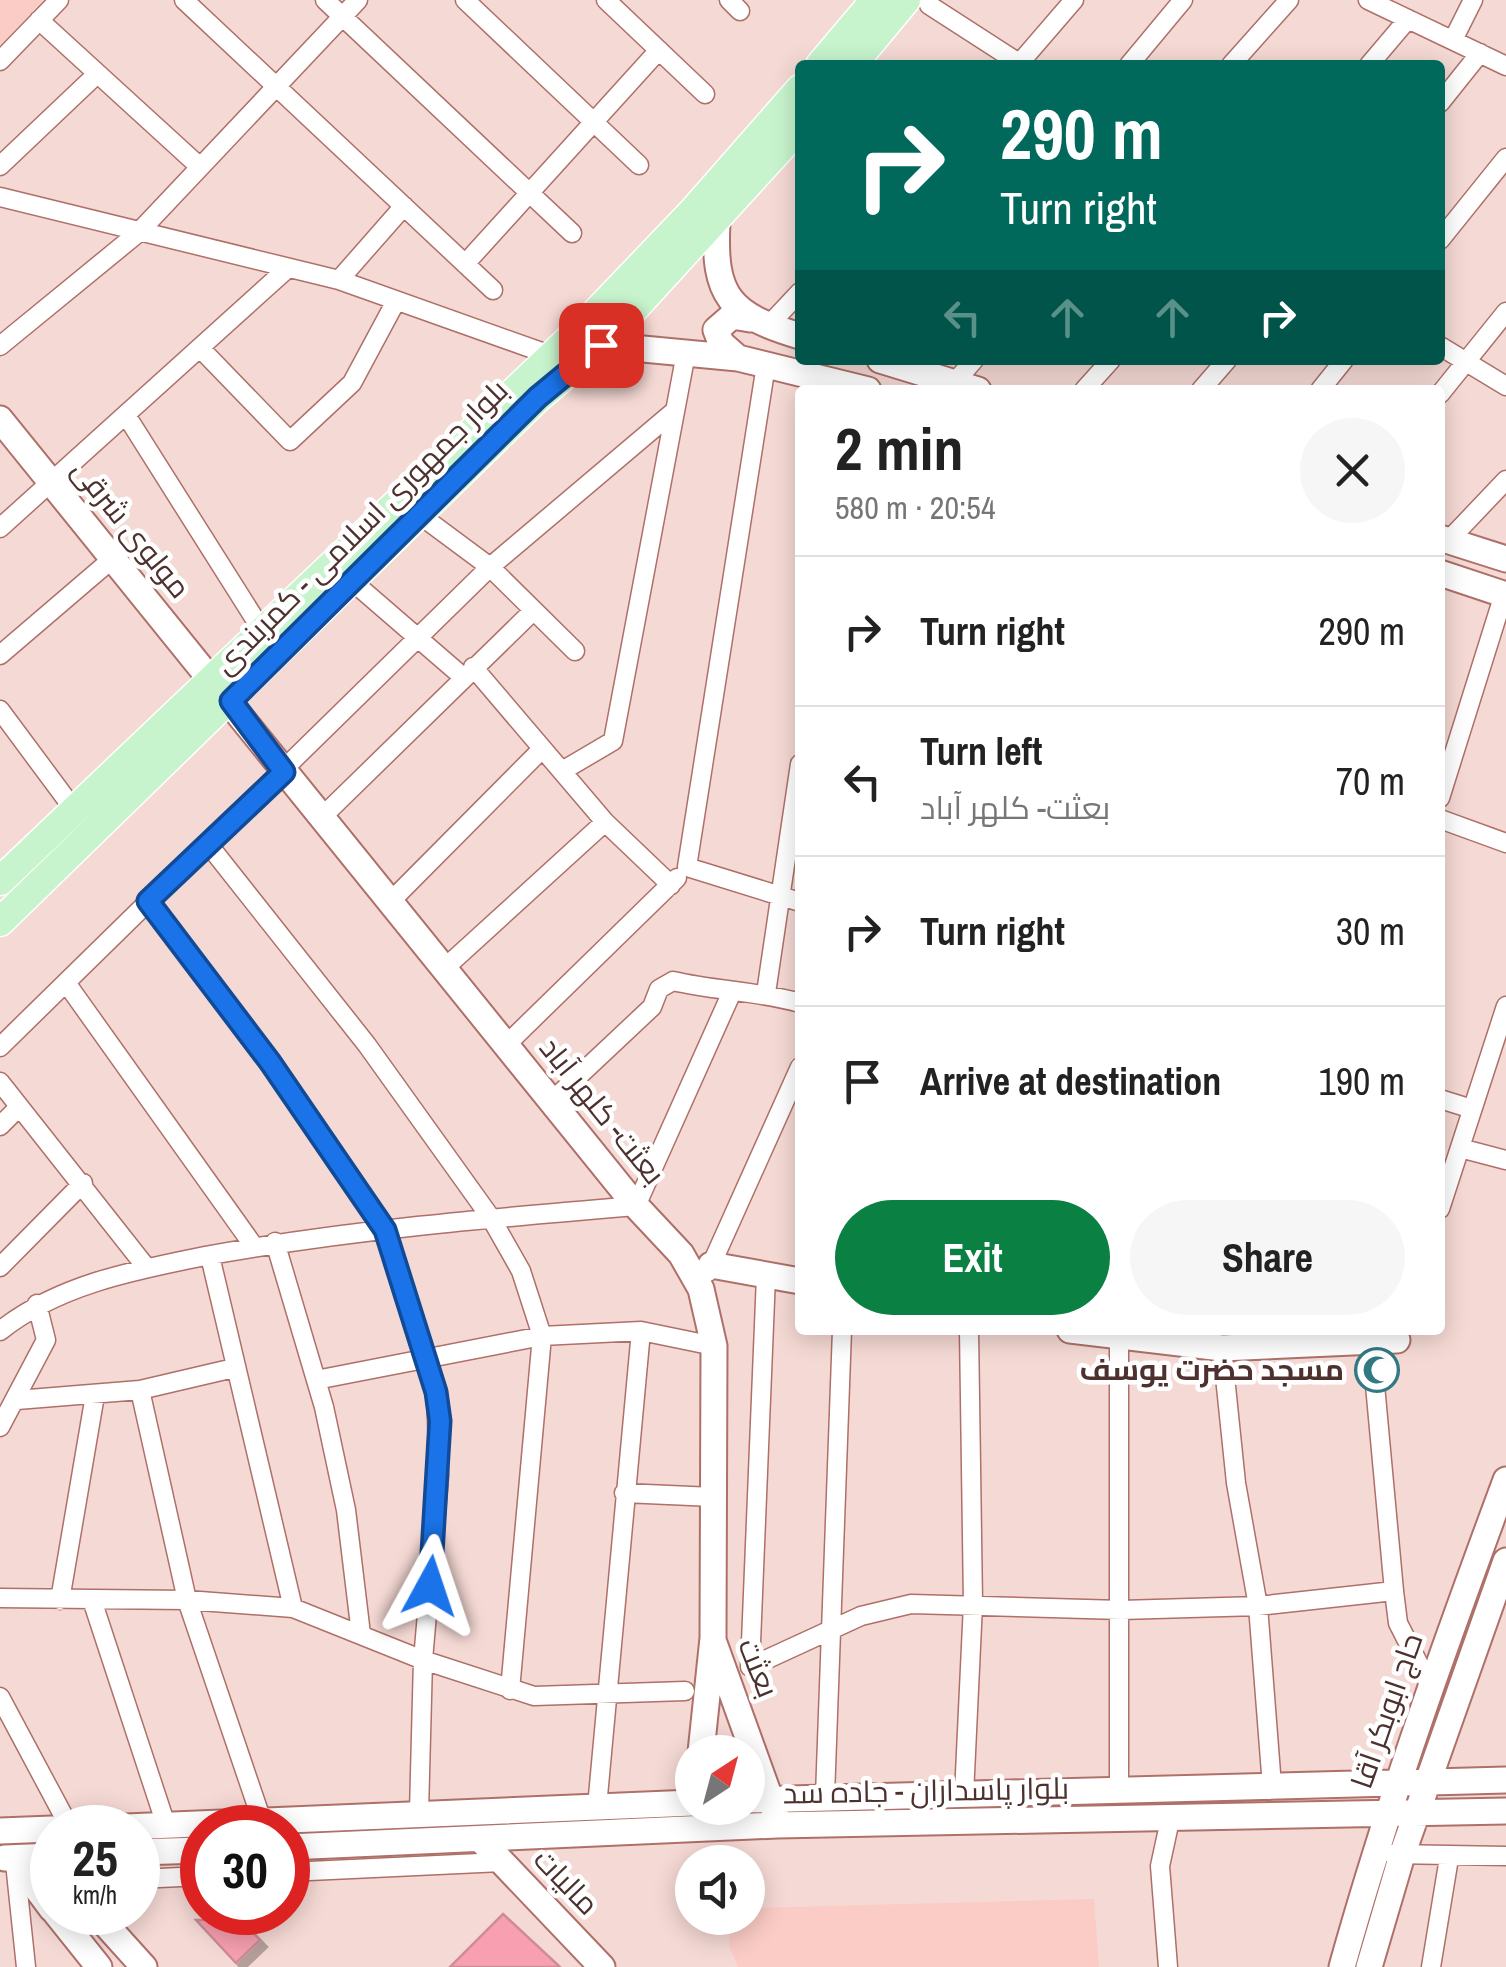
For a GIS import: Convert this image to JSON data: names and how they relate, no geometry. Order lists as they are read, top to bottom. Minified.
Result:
{"streets":{"main road":["بلوار جمهوری اسلامی - کمربندی","مولوی شرقی","بعثت- کلهر آباد","بعثت","حاج ابوبکر آقا","بلوار پاسداران - جاده سد","مالیات"]},"crossings":[["بلوار جمهوری اسلامی - کمربندی","مولوی شرقی"],["بلوار جمهوری اسلامی - کمربندی","بعثت- کلهر آباد"],["مولوی شرقی","بعثت- کلهر آباد"],["بعثت- کلهر آباد","بعثت"],["بعثت","بلوار پاسداران - جاده سد"],["حاج ابوبکر آقا","بلوار پاسداران - جاده سد"],["بلوار پاسداران - جاده سد","مالیات"]],"places":{"mosque":["مسجد حضرت یوسف"]},"north":"top right","page":{"turn":["290 m","Turn right"],"heading":["2 min","580 m · 20:54"],"list":[{"name":"Turn right","value":"290 m"},{"name":"Turn left","note":"بعثت- کلهر آباد","value":"70 m"},{"name":"Turn right","value":"30 m"},{"name":"Arrive at destination","value":"190 m"}],"buttons":["Exit","Share"],"speed":"25 km/h","limit":"30"}}
